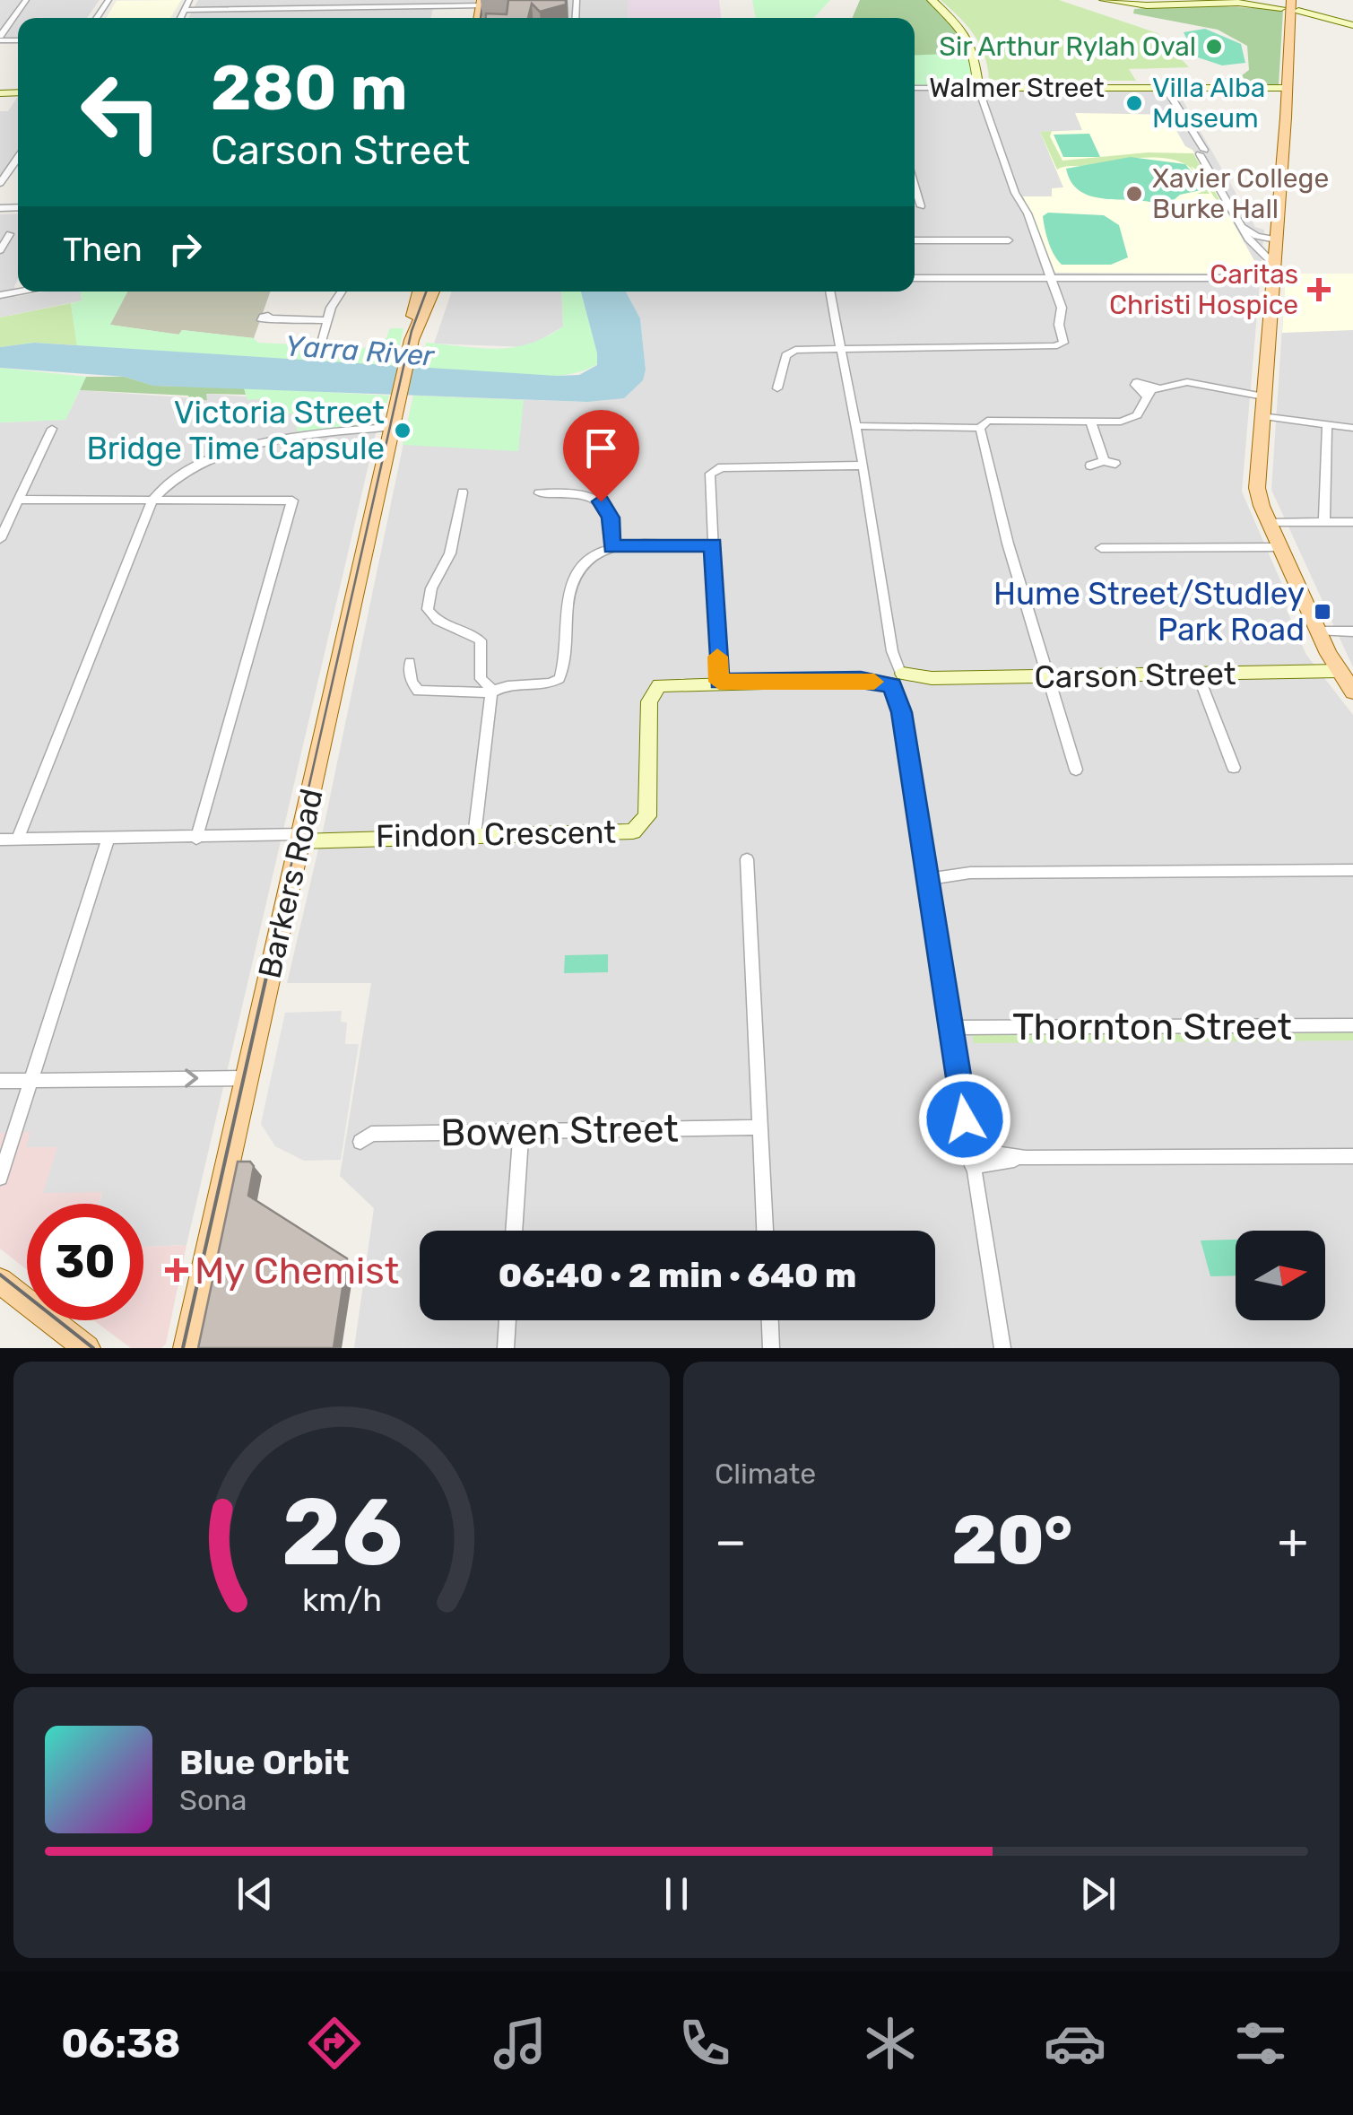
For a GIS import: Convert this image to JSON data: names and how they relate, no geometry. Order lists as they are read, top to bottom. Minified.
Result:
{"streets":{"main road":["Barkers Road"],"street":["Walmer Street","Carson Street","Findon Crescent","Thornton Street","Bowen Street"]},"crossings":[["Carson Street","Findon Crescent"],["Findon Crescent","Barkers Road"]],"water":["Yarra River"],"places":{"other":["Sir Arthur Rylah Oval","Villa Alba Museum","Xavier College Burke Hall","Victoria Street Bridge Time Capsule"],"health":["Caritas Christi Hospice","My Chemist"],"transit":["Hume Street/Studley Park Road"]},"north":"right","page":{"turn":["280 m","Carson Street"],"then":"Then","limit":"30","trip":"06:40 · 2 min · 640 m","tile":"Climate","heat":["−","20°","+"],"song":["Blue Orbit","Sona"],"tabs":"06:38","gauge":["26","km/h"]}}
